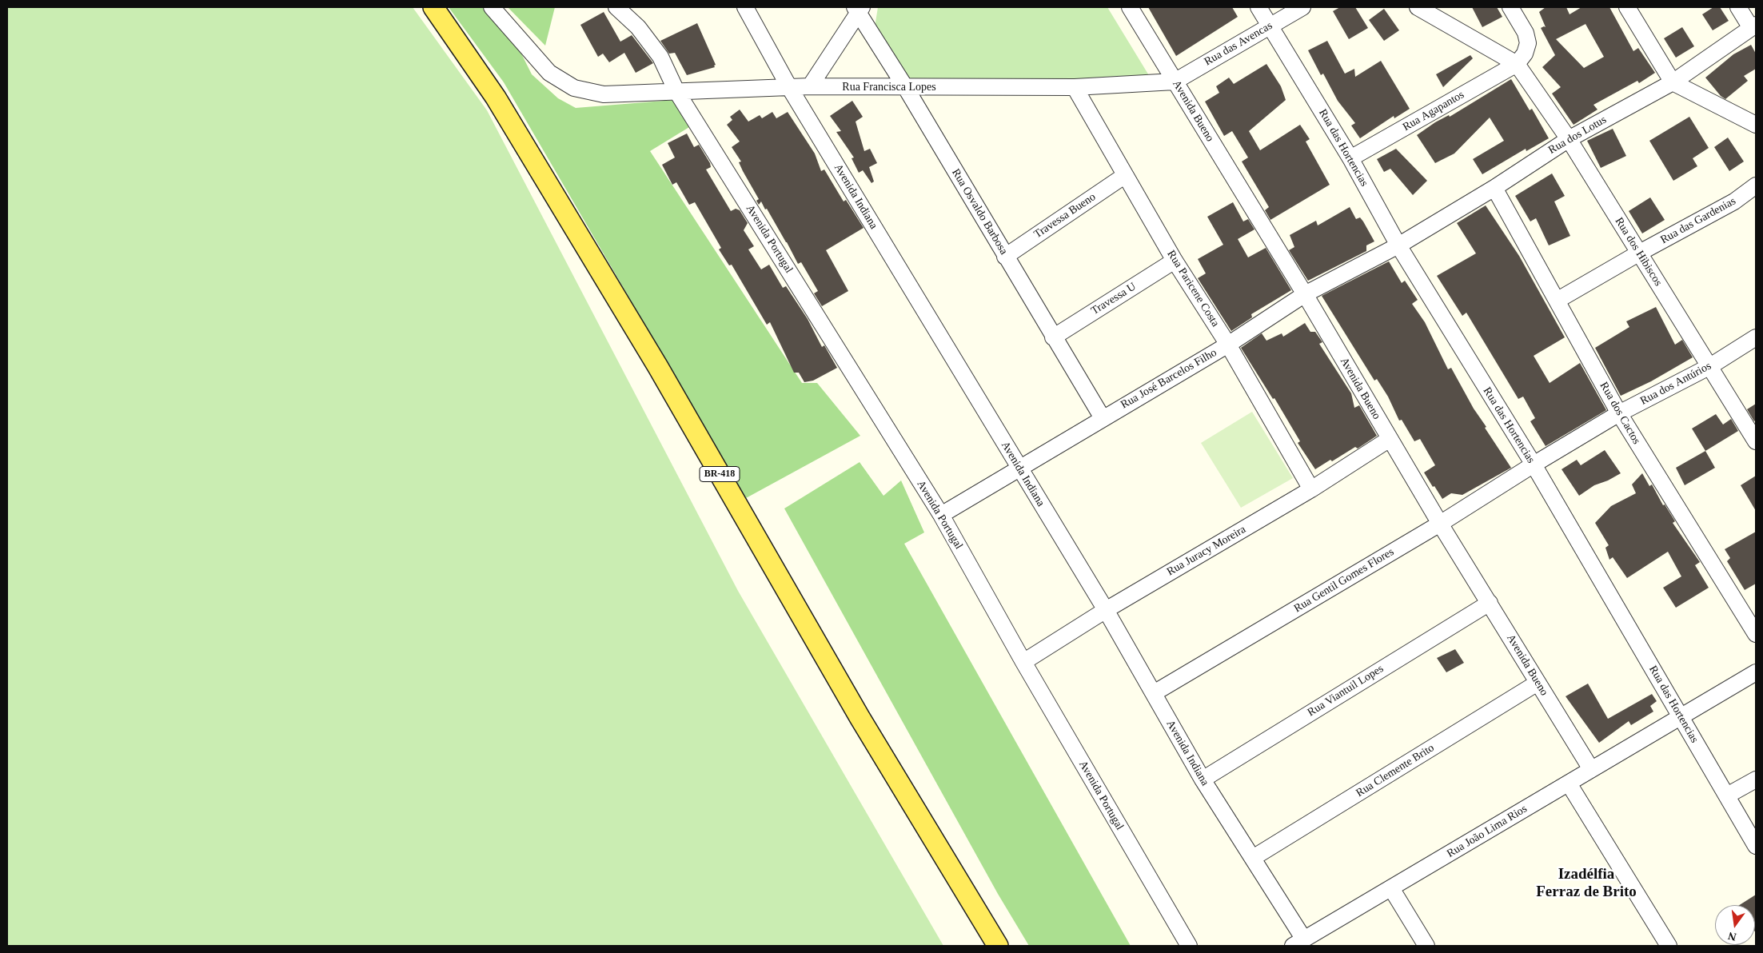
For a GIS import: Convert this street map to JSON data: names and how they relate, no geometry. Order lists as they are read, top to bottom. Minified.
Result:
{"streets":{"main road":["BR-418"],"street":["Rua das Avencas","Rua Francisca Lopes","Avenida Bueno","Rua Agapantos","Rua dos Lotus","Rua das Hortencias","Avenida Indiana","Rua Osvaldo Barbosa","Travessa Bueno","Rua das Gardenias","Avenida Portugal","Rua dos Hibiscos","Rua Paricene Costa","Travessa U","Rua José Barcelos Filho","Rua dos Antúrios","Rua dos Cactos","Rua Juracy Moreira","Rua Gentil Gomes Flores","Rua Viantuil Lopes","Rua Clemente Brito","Rua João Lima Rios"]},"crossings":[["Rua das Avencas","Rua Francisca Lopes"],["Rua das Avencas","Avenida Bueno"],["Rua das Avencas","Rua das Hortencias"],["Rua Francisca Lopes","Avenida Bueno"],["Rua Francisca Lopes","Avenida Indiana"],["Rua Francisca Lopes","Rua Osvaldo Barbosa"],["Rua Francisca Lopes","Avenida Portugal"],["Rua Francisca Lopes","Rua Paricene Costa"],["Avenida Bueno","Rua José Barcelos Filho"],["Avenida Bueno","Rua Juracy Moreira"],["Avenida Bueno","Rua Gentil Gomes Flores"],["Avenida Bueno","Rua Viantuil Lopes"],["Avenida Bueno","Rua Clemente Brito"],["Avenida Bueno","Rua João Lima Rios"],["Rua Agapantos","Rua das Hortencias"],["Rua Agapantos","Rua dos Hibiscos"],["Rua dos Lotus","Rua das Hortencias"],["Rua dos Lotus","Rua dos Hibiscos"],["Rua dos Lotus","Rua José Barcelos Filho"],["Rua dos Lotus","Rua dos Cactos"],["Rua das Hortencias","Rua José Barcelos Filho"],["Rua das Hortencias","Rua dos Antúrios"],["Rua das Hortencias","Rua Gentil Gomes Flores"],["Rua das Hortencias","Rua João Lima Rios"],["Avenida Indiana","Rua José Barcelos Filho"],["Avenida Indiana","Rua Juracy Moreira"],["Avenida Indiana","Rua Gentil Gomes Flores"],["Avenida Indiana","Rua Viantuil Lopes"],["Avenida Indiana","Rua Clemente Brito"],["Avenida Indiana","Rua João Lima Rios"],["Rua Osvaldo Barbosa","Travessa Bueno"],["Rua Osvaldo Barbosa","Travessa U"],["Rua Osvaldo Barbosa","Rua José Barcelos Filho"],["Travessa Bueno","Rua Paricene Costa"],["Rua das Gardenias","Rua dos Hibiscos"],["Rua das Gardenias","Rua dos Cactos"],["Avenida Portugal","Rua José Barcelos Filho"],["Avenida Portugal","Rua Juracy Moreira"],["Rua dos Hibiscos","Rua dos Antúrios"],["Rua Paricene Costa","Travessa U"],["Rua Paricene Costa","Rua José Barcelos Filho"],["Rua Paricene Costa","Rua Juracy Moreira"],["Rua dos Antúrios","Rua dos Cactos"],["Rua dos Antúrios","Rua Gentil Gomes Flores"]],"districts":["Izadélfia Ferraz de Brito"],"north":"bottom"}
